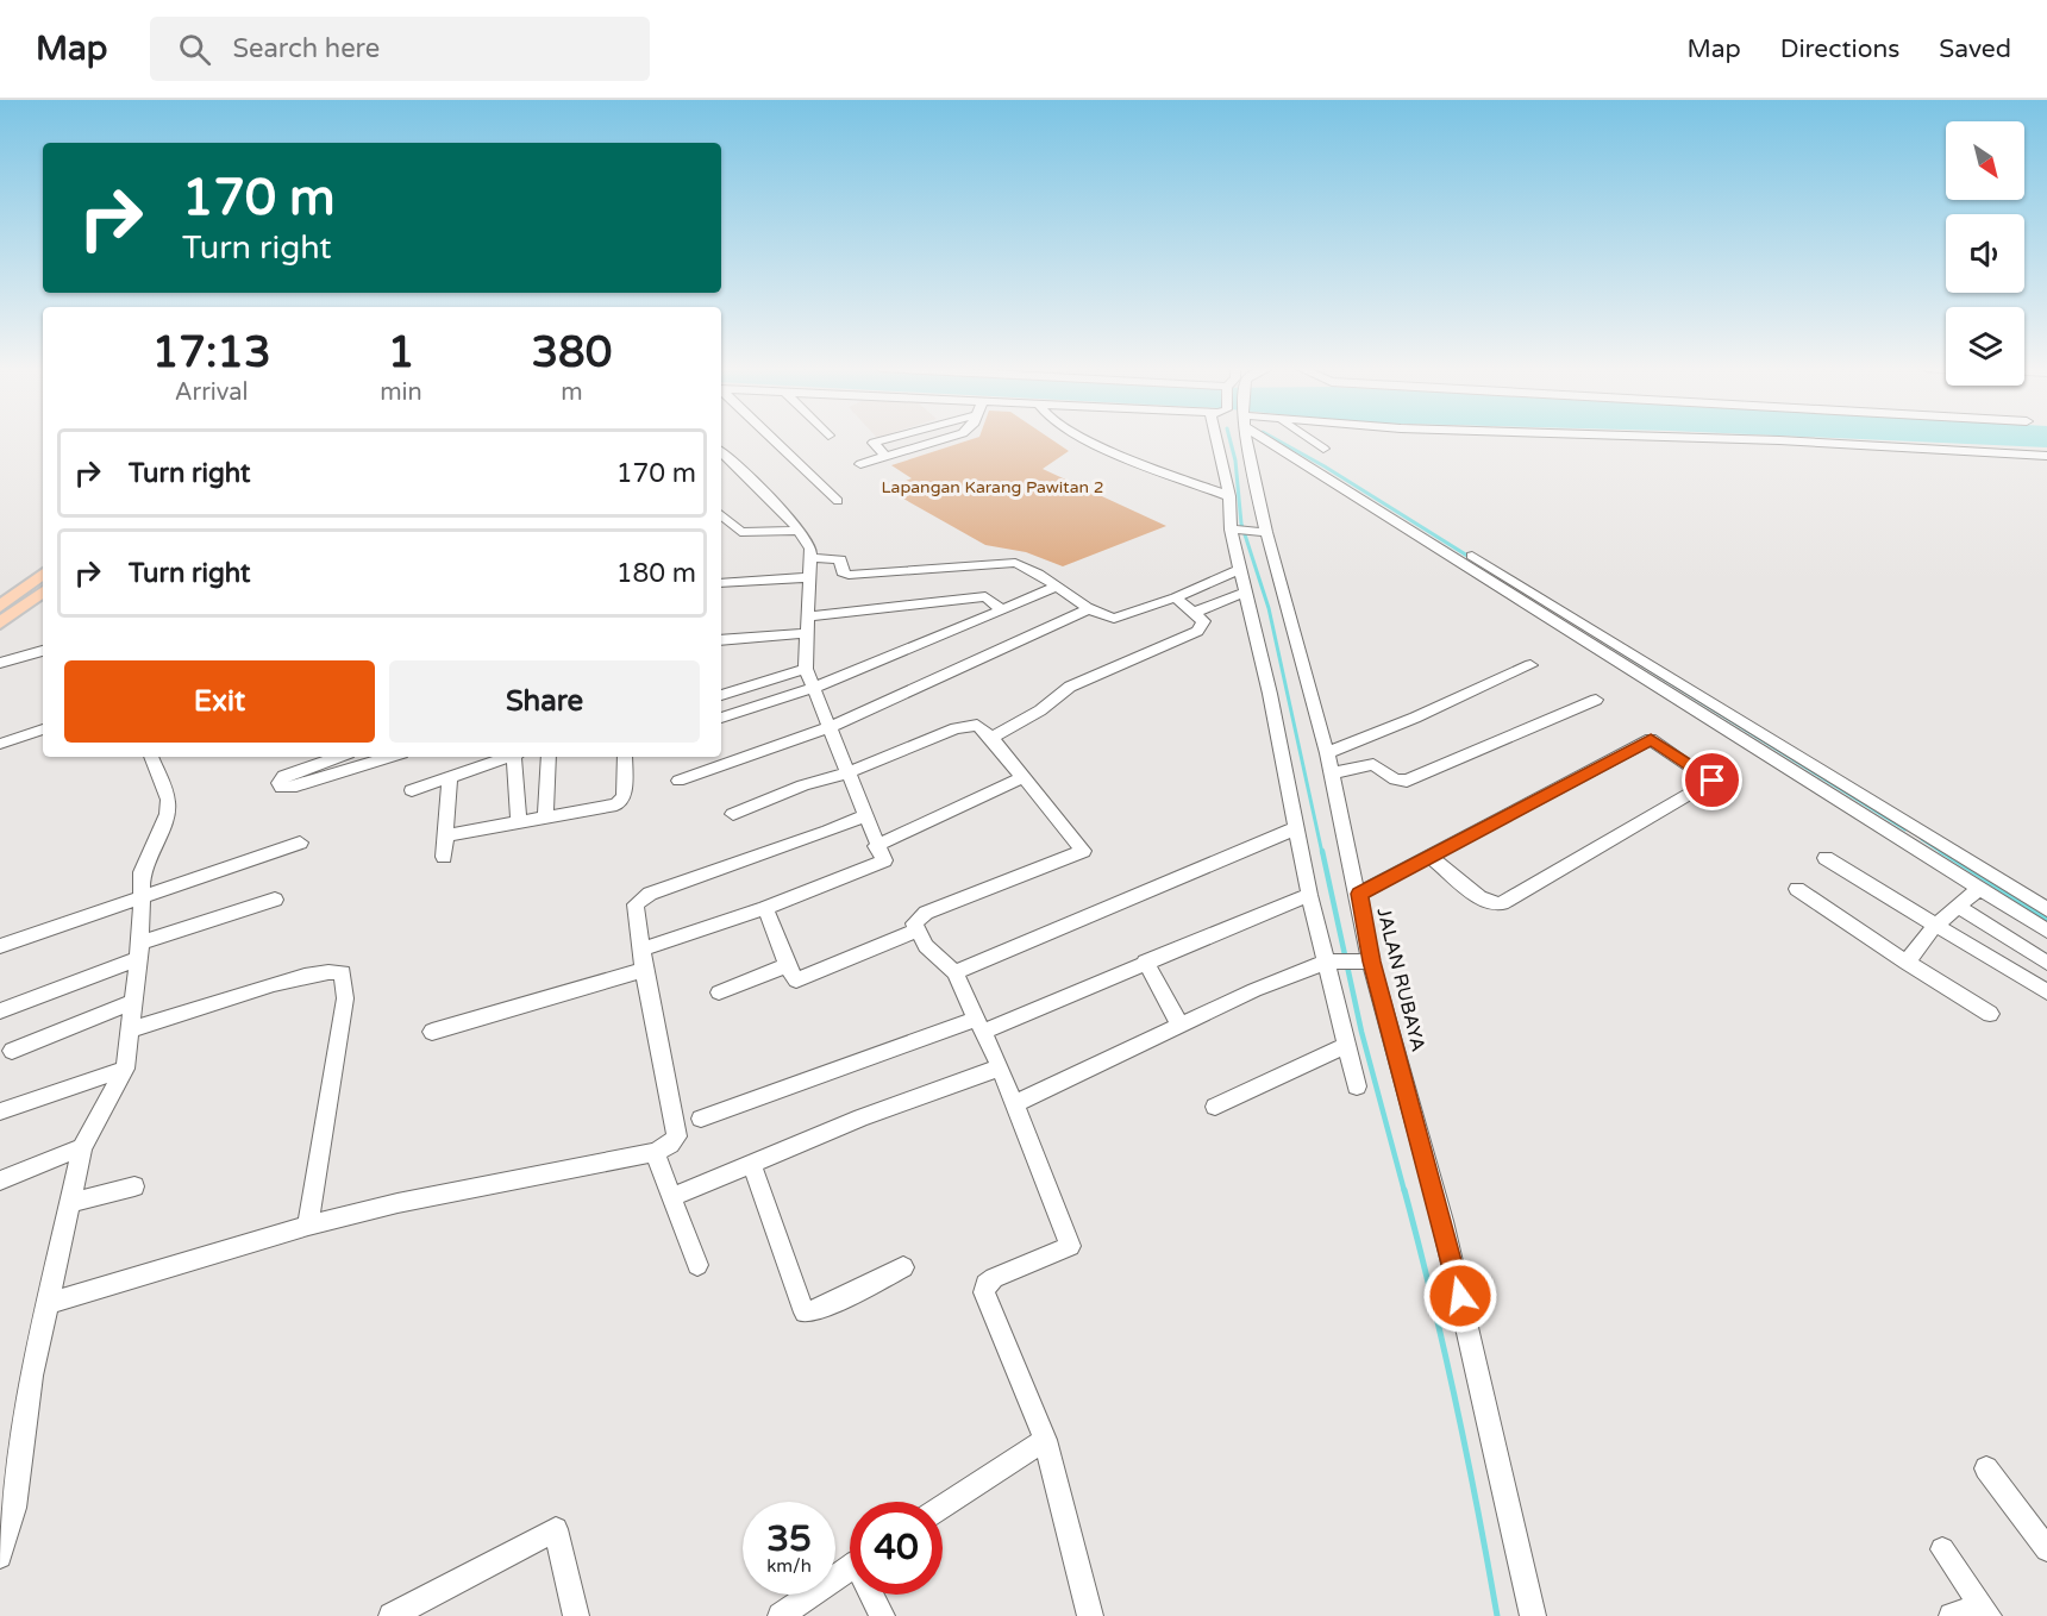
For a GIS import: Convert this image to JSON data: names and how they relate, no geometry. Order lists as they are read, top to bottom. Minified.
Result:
{"streets":{"street":["JALAN RUBAYA"]},"parks":["Lapangan Karang Pawitan 2"],"north":"bottom right","page":{"header":"Map","search":"Search here","nav":["Map","Directions","Saved"],"turn":["170 m","Turn right"],"eta":["17:13","Arrival","1","min","380","m"],"list":[{"name":"Turn right","value":"170 m"},{"name":"Turn right","value":"180 m"}],"buttons":["Exit","Share"],"speed":"35 km/h","limit":"40"}}
